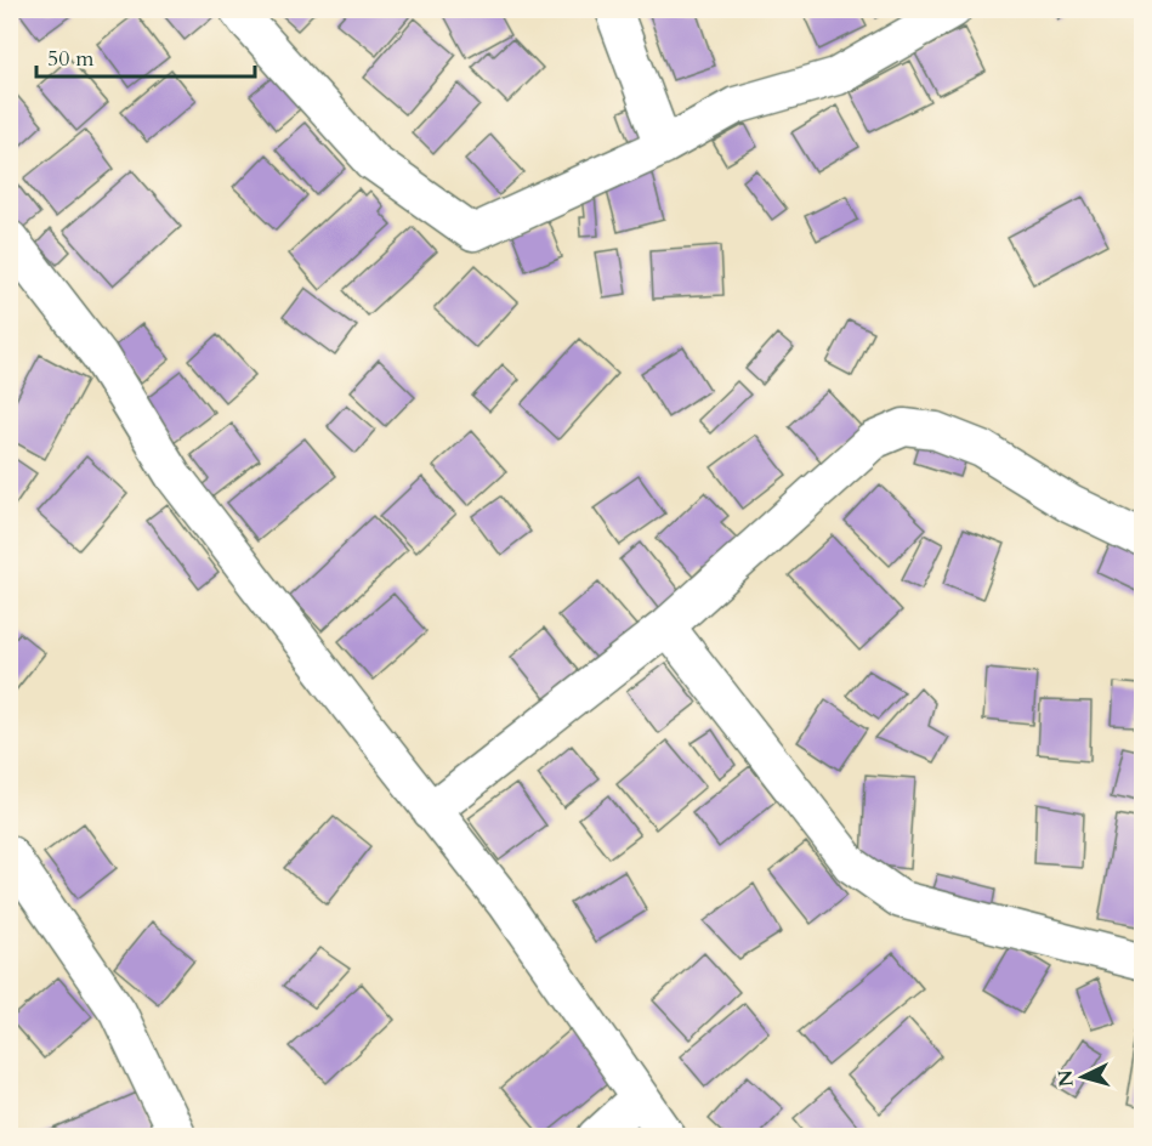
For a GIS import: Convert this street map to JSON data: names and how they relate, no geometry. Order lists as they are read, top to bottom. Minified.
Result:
{"scale_bar":"50 m","north":"left"}
